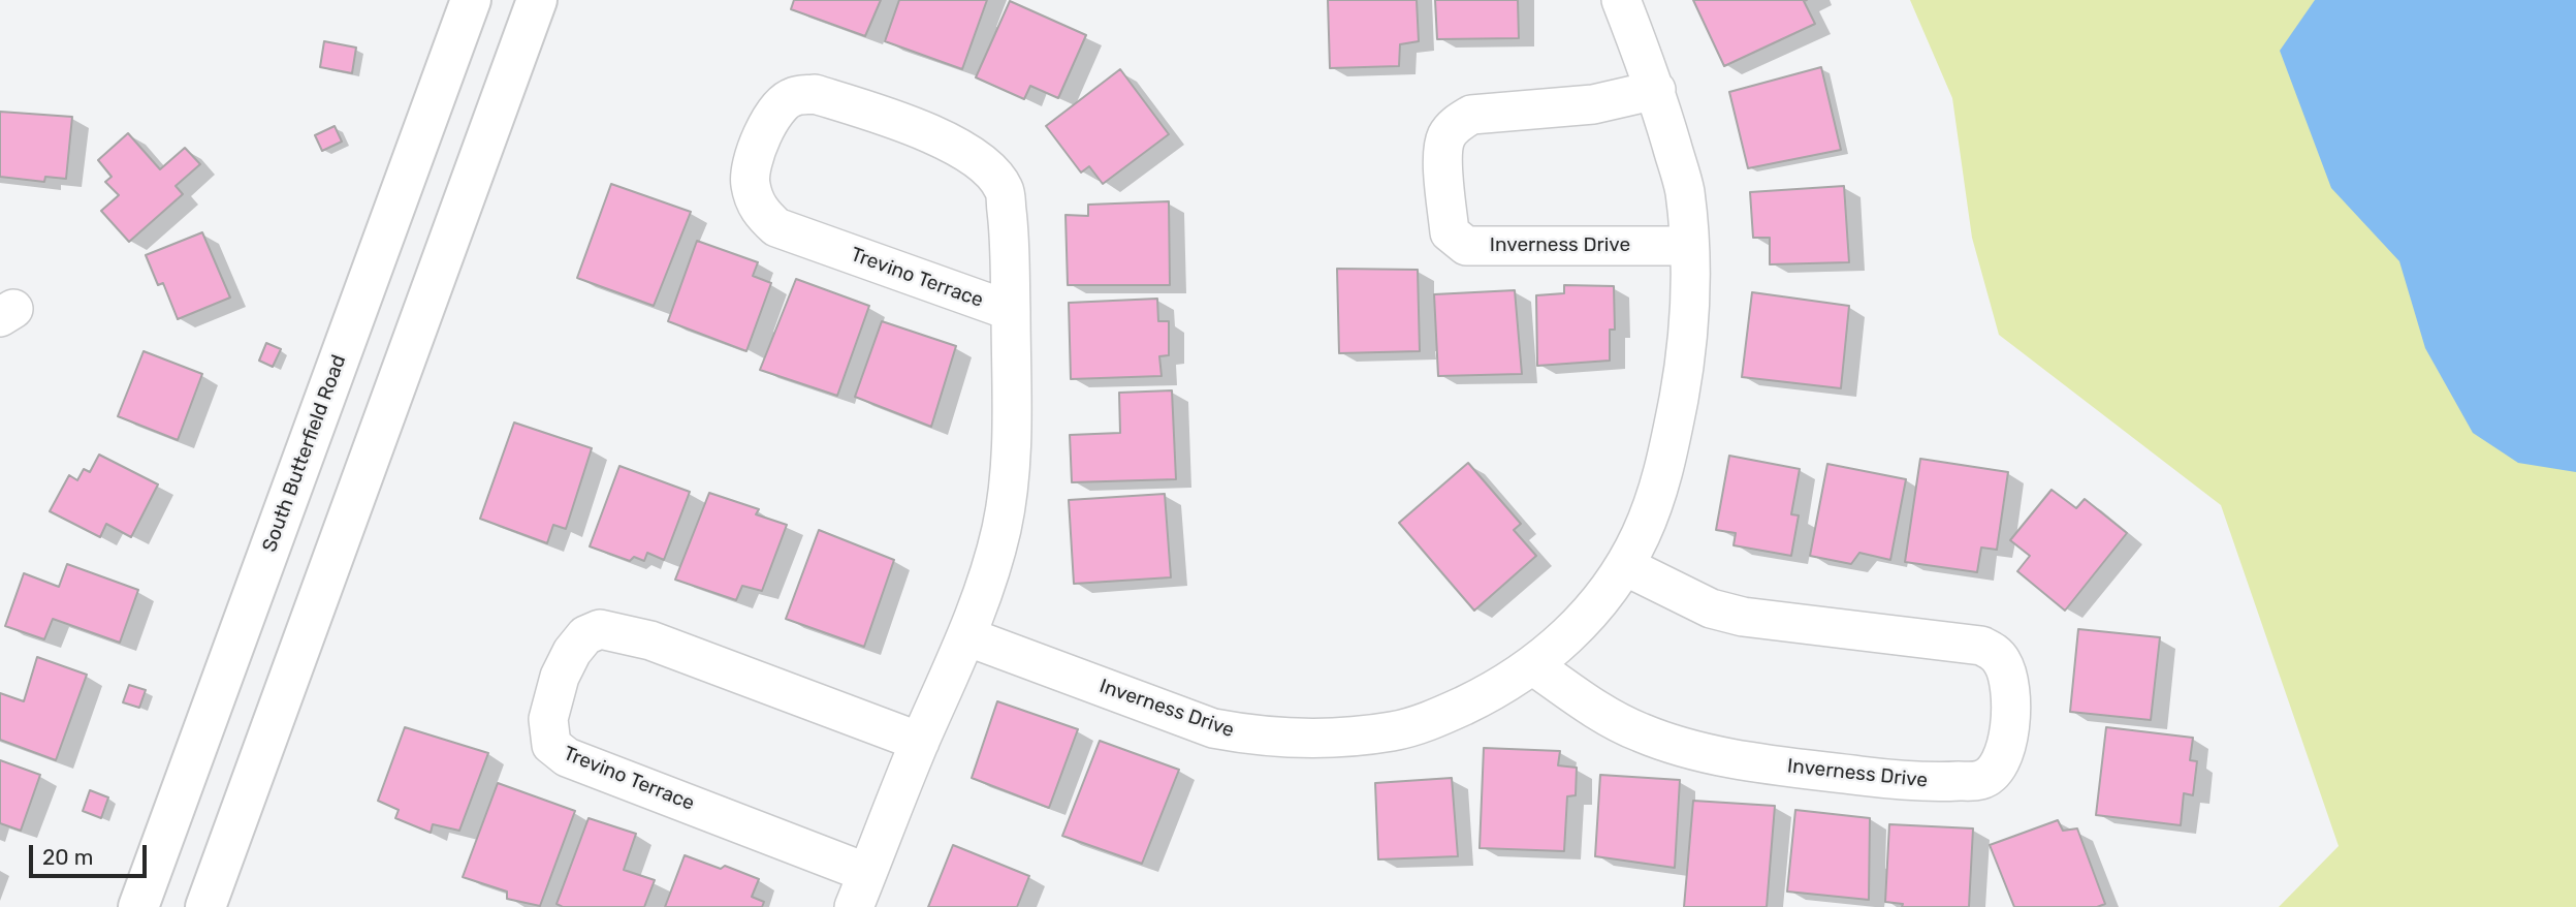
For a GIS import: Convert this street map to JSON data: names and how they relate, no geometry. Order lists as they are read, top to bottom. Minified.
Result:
{"streets":{"main road":["South Butterfield Road"],"street":["Inverness Drive","Trevino Terrace"]},"crossings":[["Inverness Drive","Trevino Terrace"]],"scale_bar":"20 m"}
